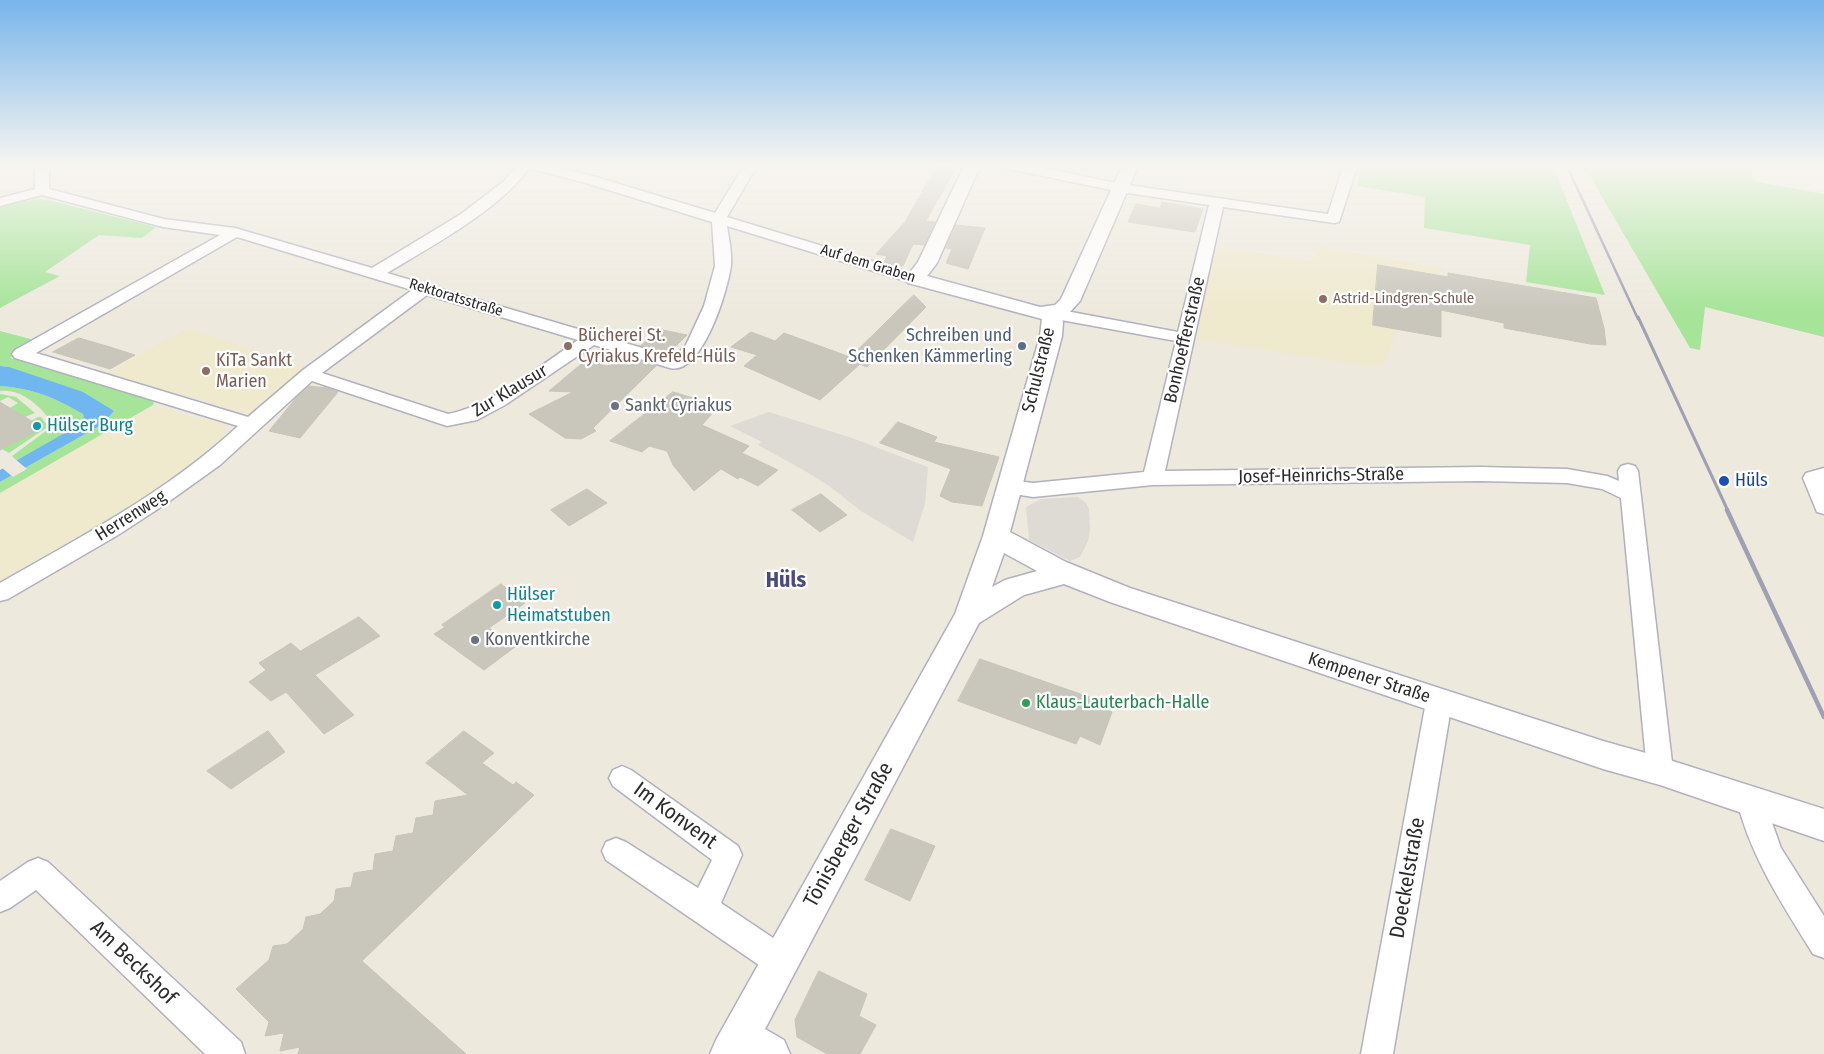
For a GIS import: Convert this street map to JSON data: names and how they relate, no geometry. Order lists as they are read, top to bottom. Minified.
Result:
{"streets":{"street":["Auf dem Graben","Rektoratsstraße","Bonhoefferstraße","Schulstraße","Zur Klausur","Josef-Heinrichs-Straße","Herrenweg","Kempener Straße","Im Konvent","Tönisberger Straße","Doeckelstraße","Am Beckshof"]},"crossings":[["Auf dem Graben","Rektoratsstraße"],["Auf dem Graben","Bonhoefferstraße"],["Auf dem Graben","Schulstraße"],["Rektoratsstraße","Zur Klausur"],["Rektoratsstraße","Herrenweg"],["Bonhoefferstraße","Josef-Heinrichs-Straße"],["Schulstraße","Josef-Heinrichs-Straße"],["Schulstraße","Kempener Straße"],["Schulstraße","Tönisberger Straße"],["Zur Klausur","Herrenweg"],["Kempener Straße","Tönisberger Straße"],["Kempener Straße","Doeckelstraße"]],"districts":["Hüls"],"places":["Astrid-Lindgren-Schule","Bücherei St. Cyriakus Krefeld-Hüls","Schreiben und Schenken Kämmerling","KiTa Sankt Marien","Sankt Cyriakus","Hülser Burg","Hüls","Hülser Heimatstuben","Konventkirche","Klaus-Lauterbach-Halle"]}
